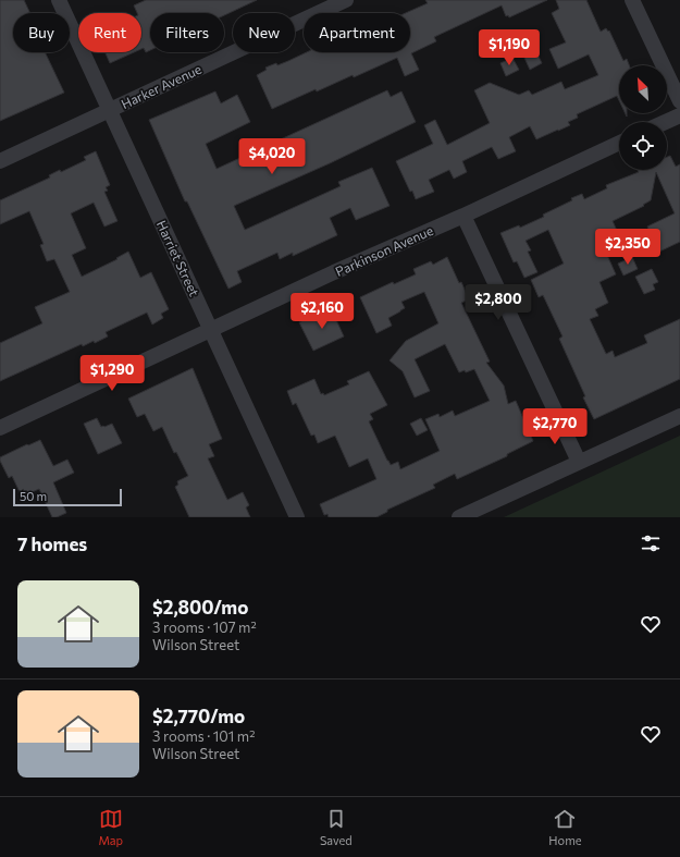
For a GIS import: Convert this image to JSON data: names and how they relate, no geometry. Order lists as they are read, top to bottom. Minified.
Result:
{"streets":{"street":["Harker Avenue","Parkinson Avenue","Harriet Street"]},"crossings":[["Harker Avenue","Harriet Street"],["Parkinson Avenue","Harriet Street"]],"scale_bar":"50 m","north":"top left","page":{"chip":["Buy","Rent","Filters","New","Apartment"],"price":["$1,190","$4,020","$2,350","$2,800","$2,160","$1,290","$2,770"],"scale":"50 m","heading":"7 homes","list":[{"name":"$2,800/mo","note":"3 rooms · 107 m² · Wilson Street"},{"name":"$2,770/mo","note":"3 rooms · 101 m² · Wilson Street"}],"tabs":["Map","Saved","Home"]}}
